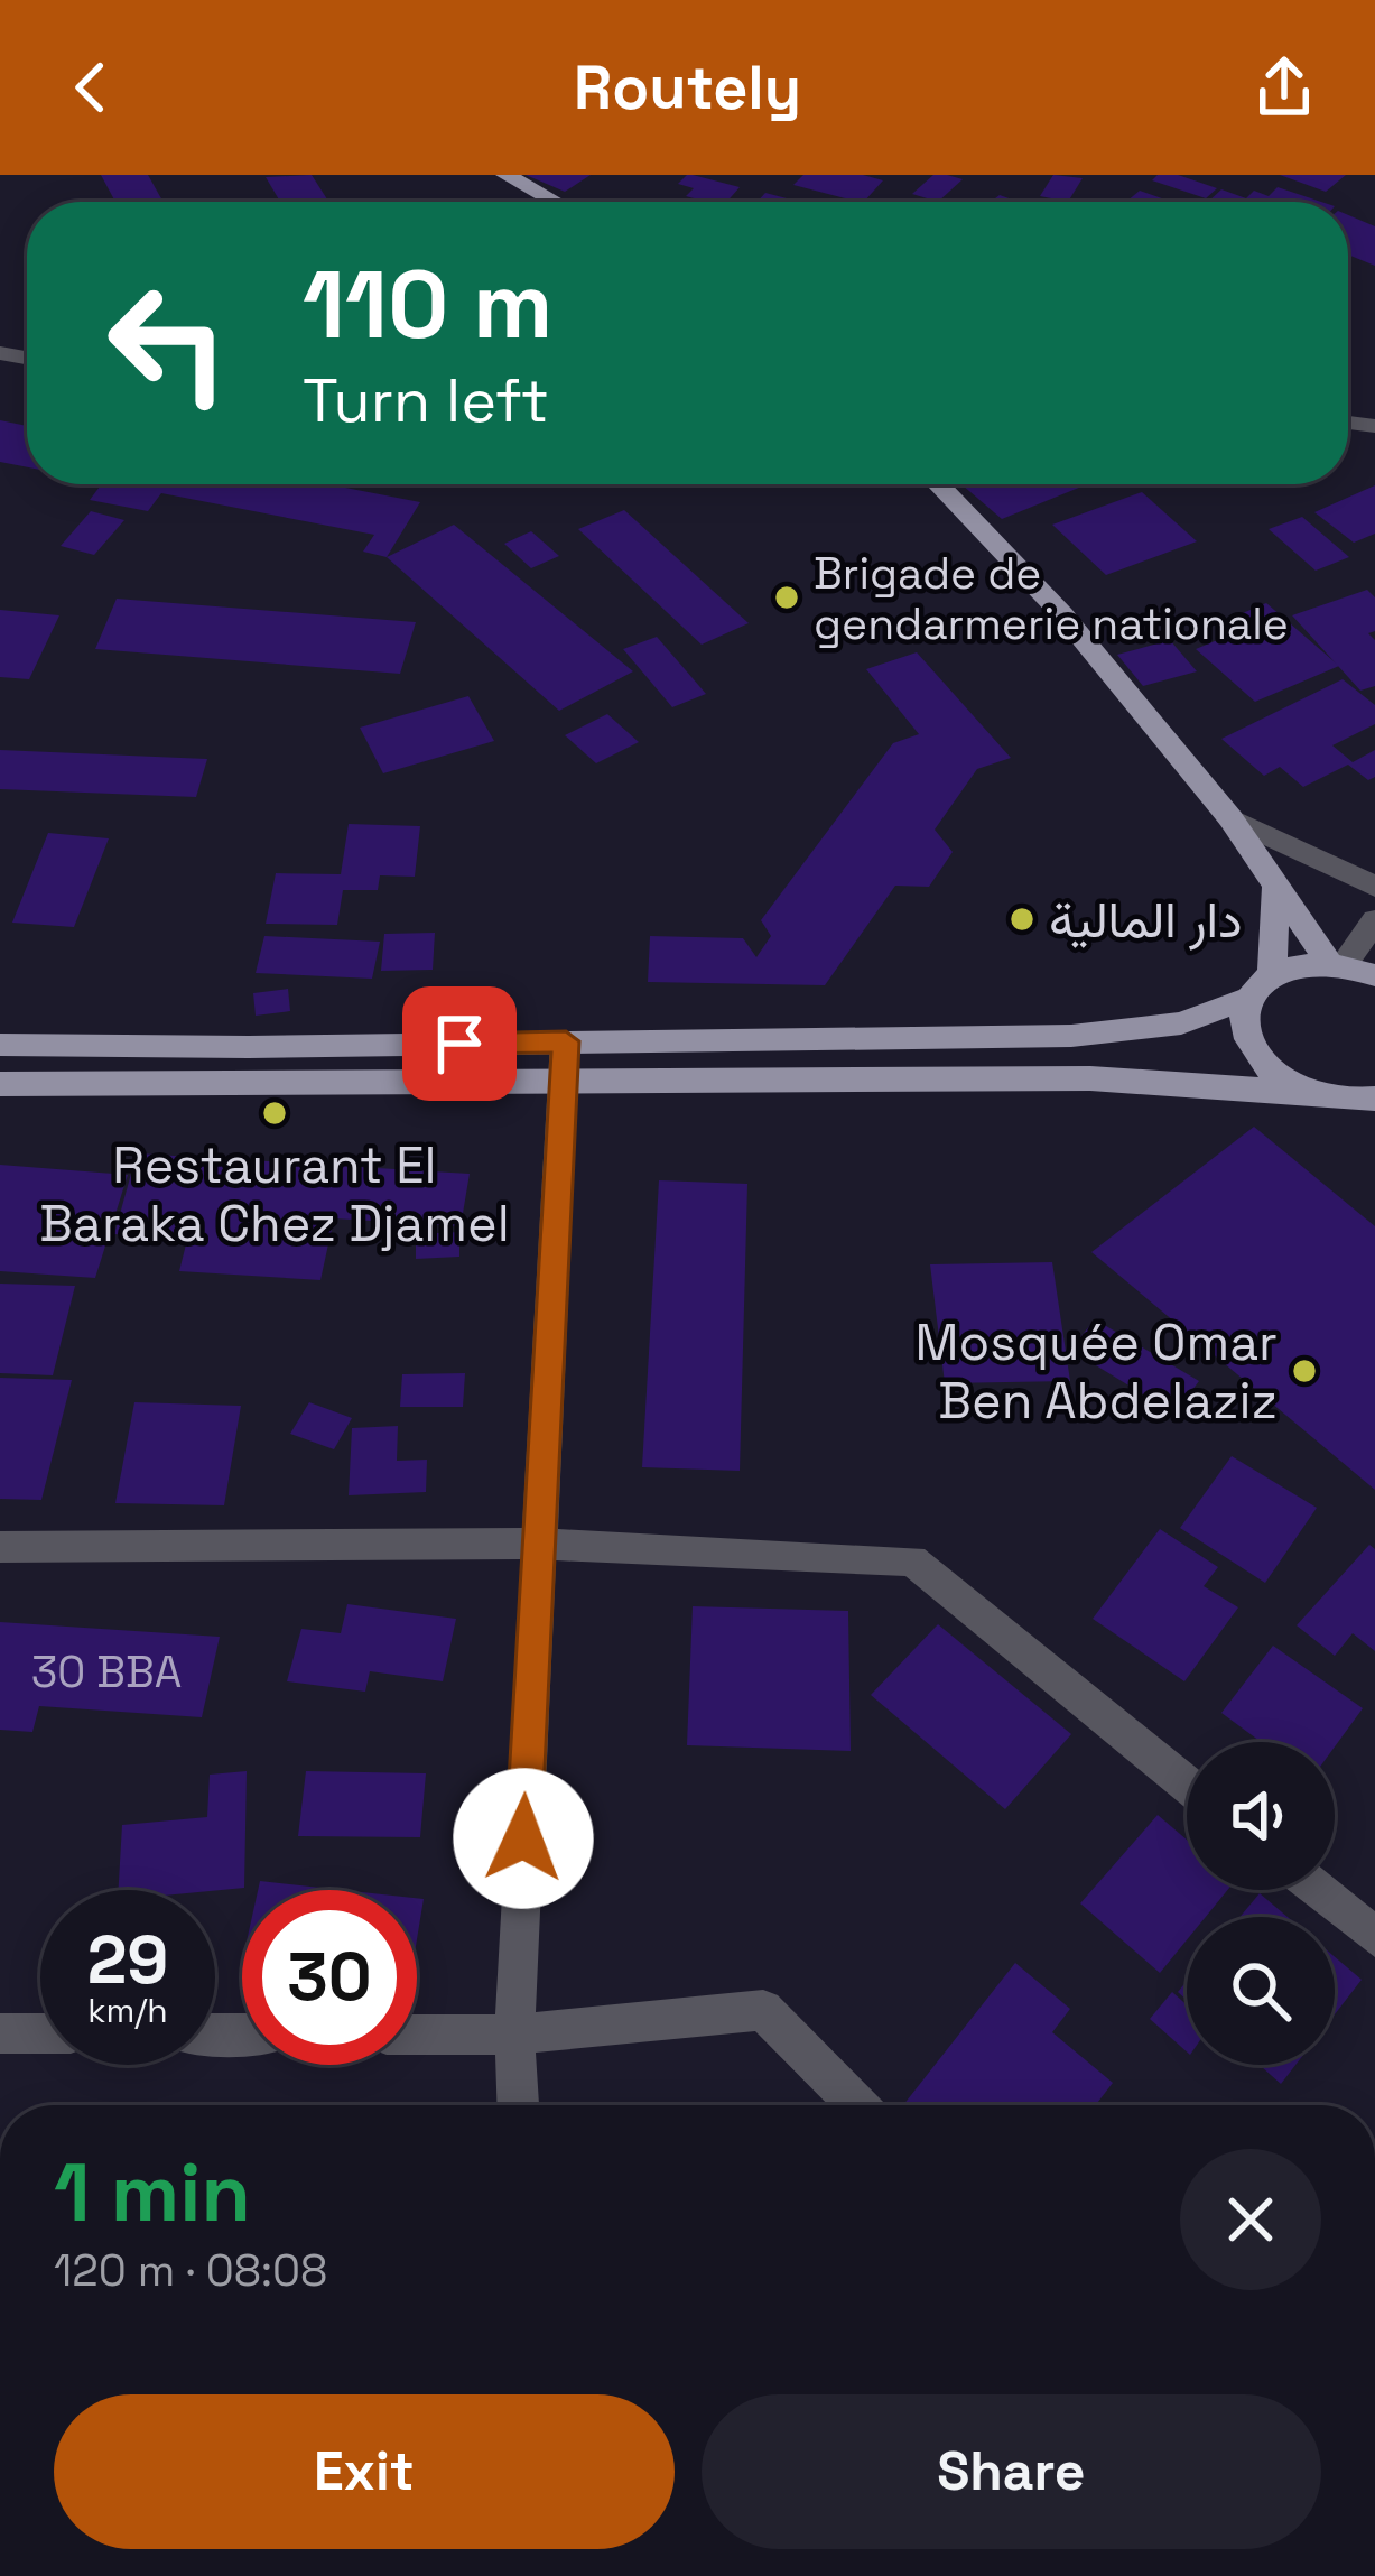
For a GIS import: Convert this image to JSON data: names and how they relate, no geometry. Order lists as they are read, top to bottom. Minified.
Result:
{"places":["Brigade de gendarmerie nationale","دار المالية","Restaurant El Baraka Chez Djamel","Mosquée Omar Ben Abdelaziz"],"house_numbers":["30 BBA"],"page":{"header":"Routely","turn":["110 m","Turn left"],"speed":"29 km/h","limit":"30","heading":["1 min","120 m · 08:08"],"buttons":["Exit","Share"]}}
